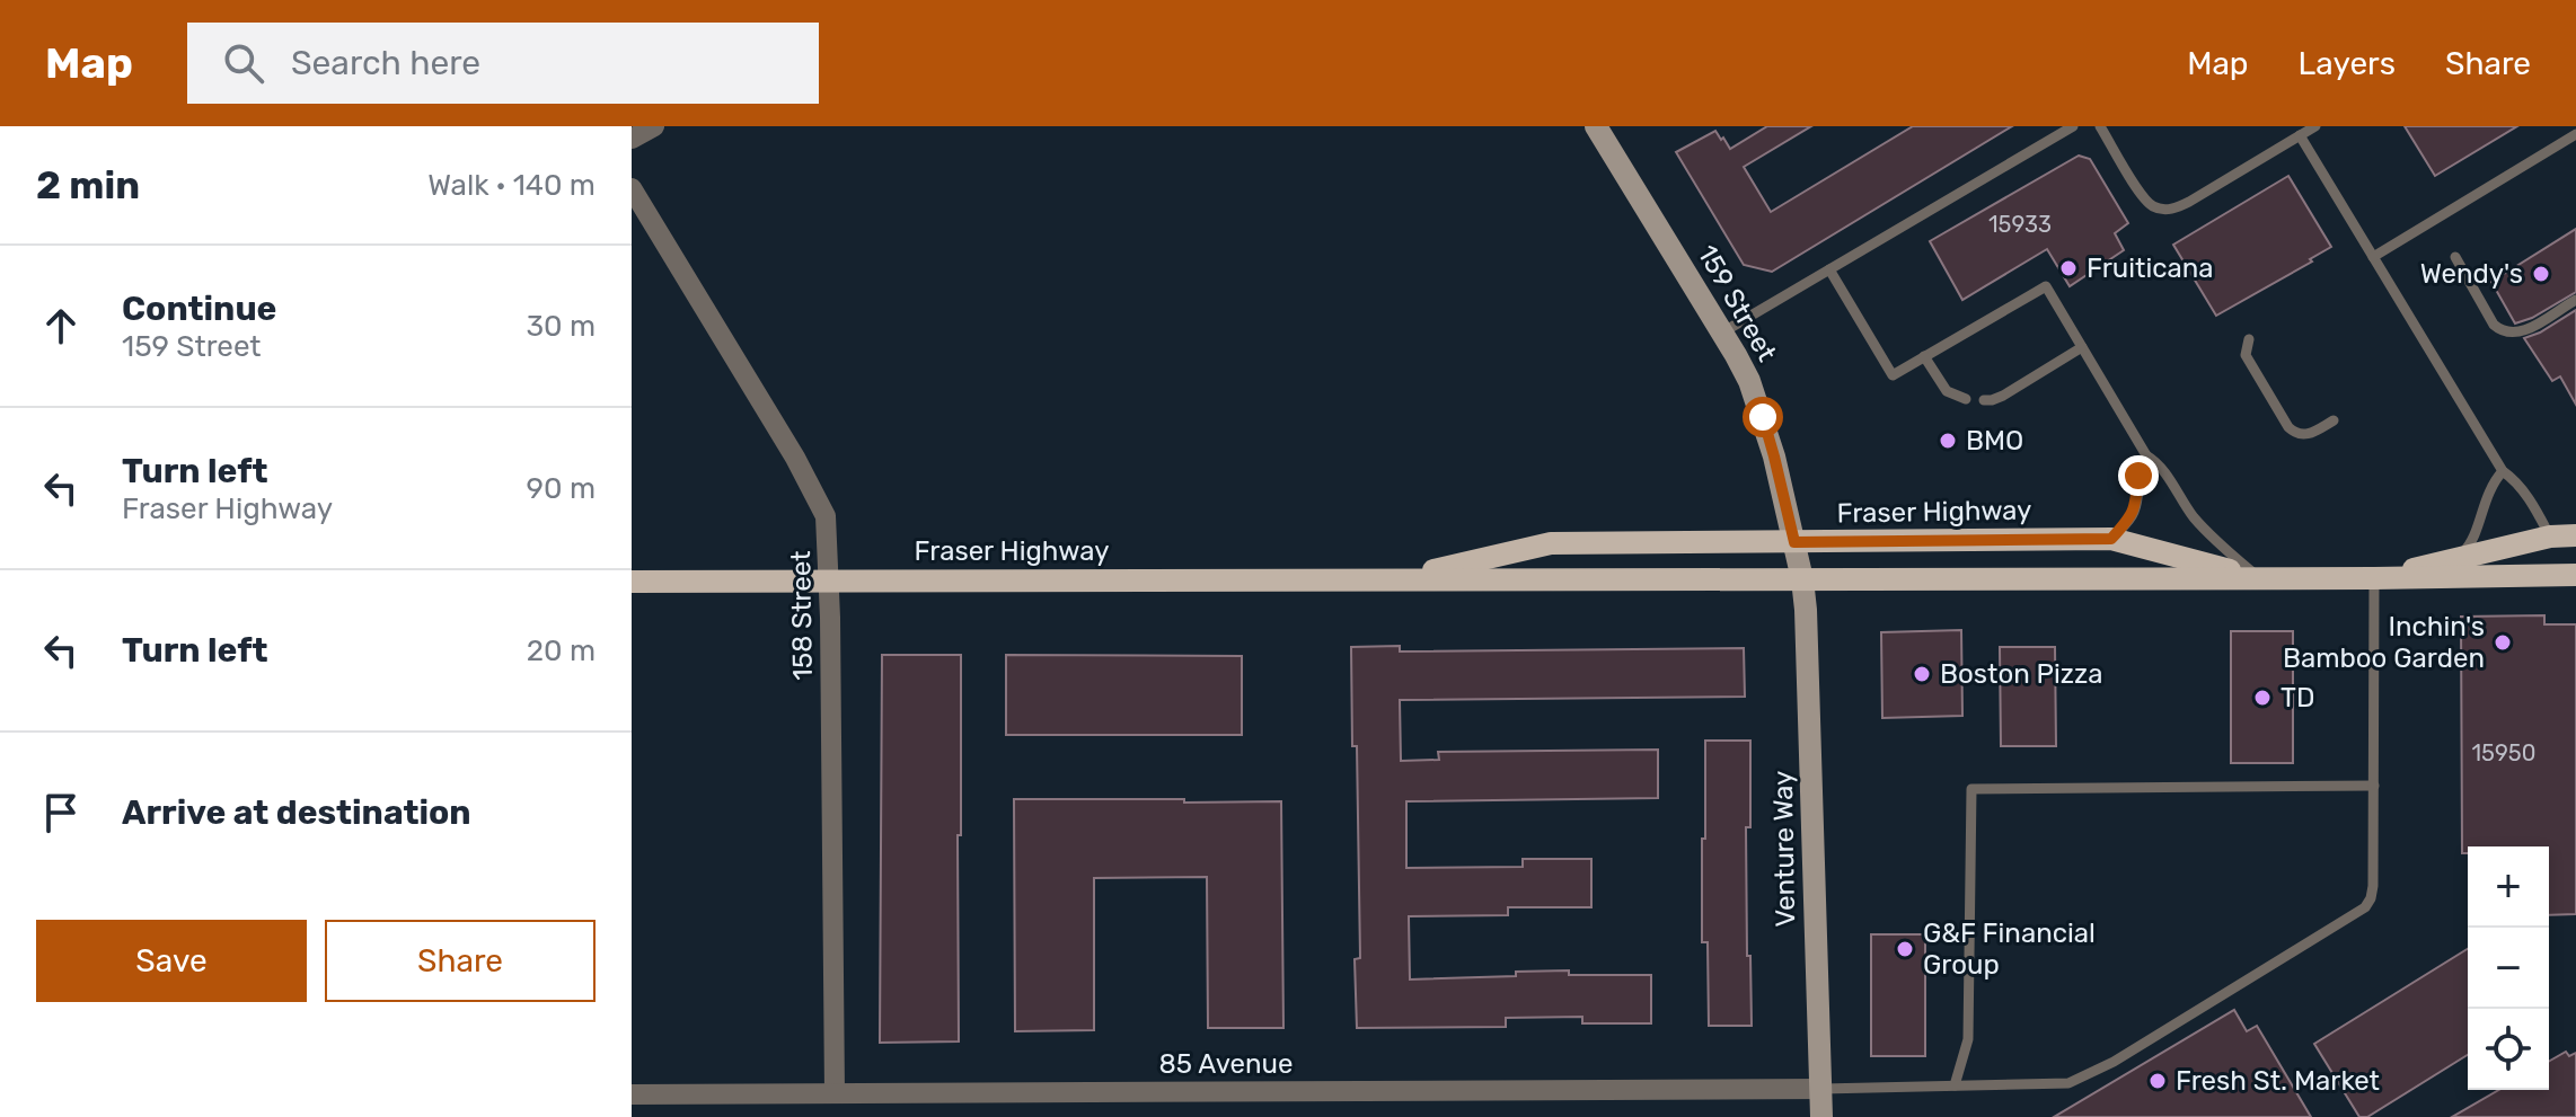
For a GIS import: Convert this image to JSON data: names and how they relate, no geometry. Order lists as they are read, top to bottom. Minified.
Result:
{"streets":{"main road":["Fraser Highway"],"street":["159 Street","158 Street","Venture Way","85 Avenue"]},"crossings":[["159 Street","Fraser Highway"],["159 Street","Venture Way"],["Fraser Highway","158 Street"],["Fraser Highway","Venture Way"],["158 Street","85 Avenue"],["Venture Way","85 Avenue"]],"places":["Fruiticana","Wendy's","BMO","Inchin's Bamboo Garden","Boston Pizza","TD","G&F Financial Group","Fresh St. Market"],"house_numbers":["15933","15950"],"page":{"header":"Map","search":"Search here","nav":["Map","Layers","Share"],"heading":["2 min","Walk · 140 m"],"list":[["Continue","159 Street","30 m"],["Turn left","Fraser Highway","90 m"],["Turn left","20 m"],"Arrive at destination"],"map_buttons":["+","−"],"buttons":["Save","Share"]}}
